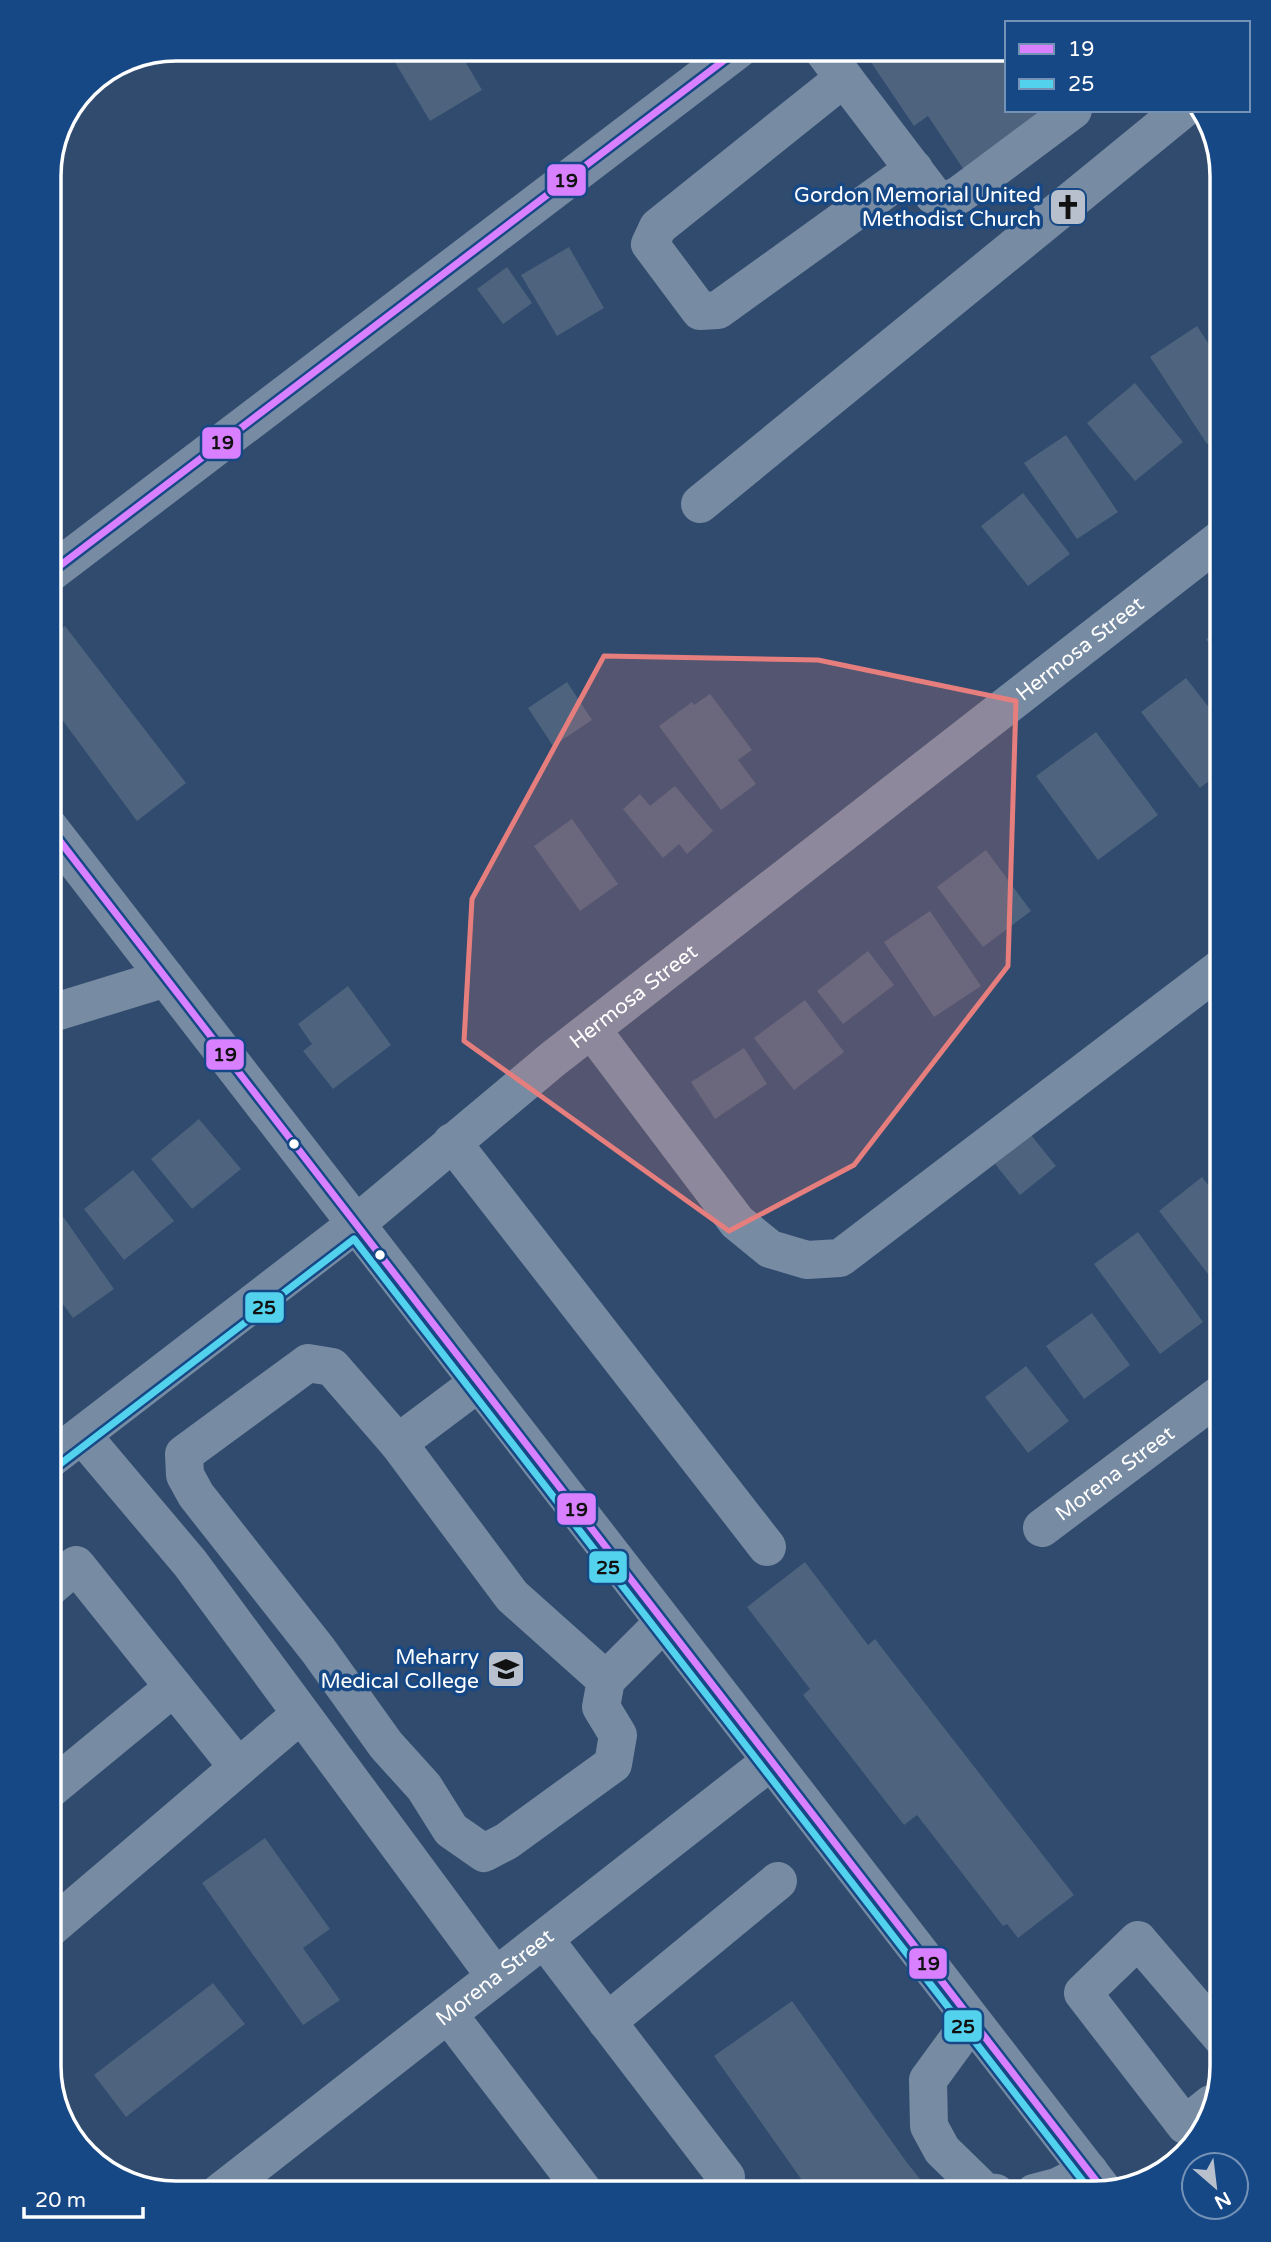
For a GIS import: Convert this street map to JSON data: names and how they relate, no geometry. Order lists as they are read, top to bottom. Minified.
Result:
{"streets":{"street":["Hermosa Street","Morena Street"]},"places":{"church":["Gordon Memorial United Methodist Church"],"school or university":["Meharry Medical College"]},"lines":["transit line 19","transit line 25"],"legend":["19","25"],"scale_bar":"20 m","north":"bottom right"}
